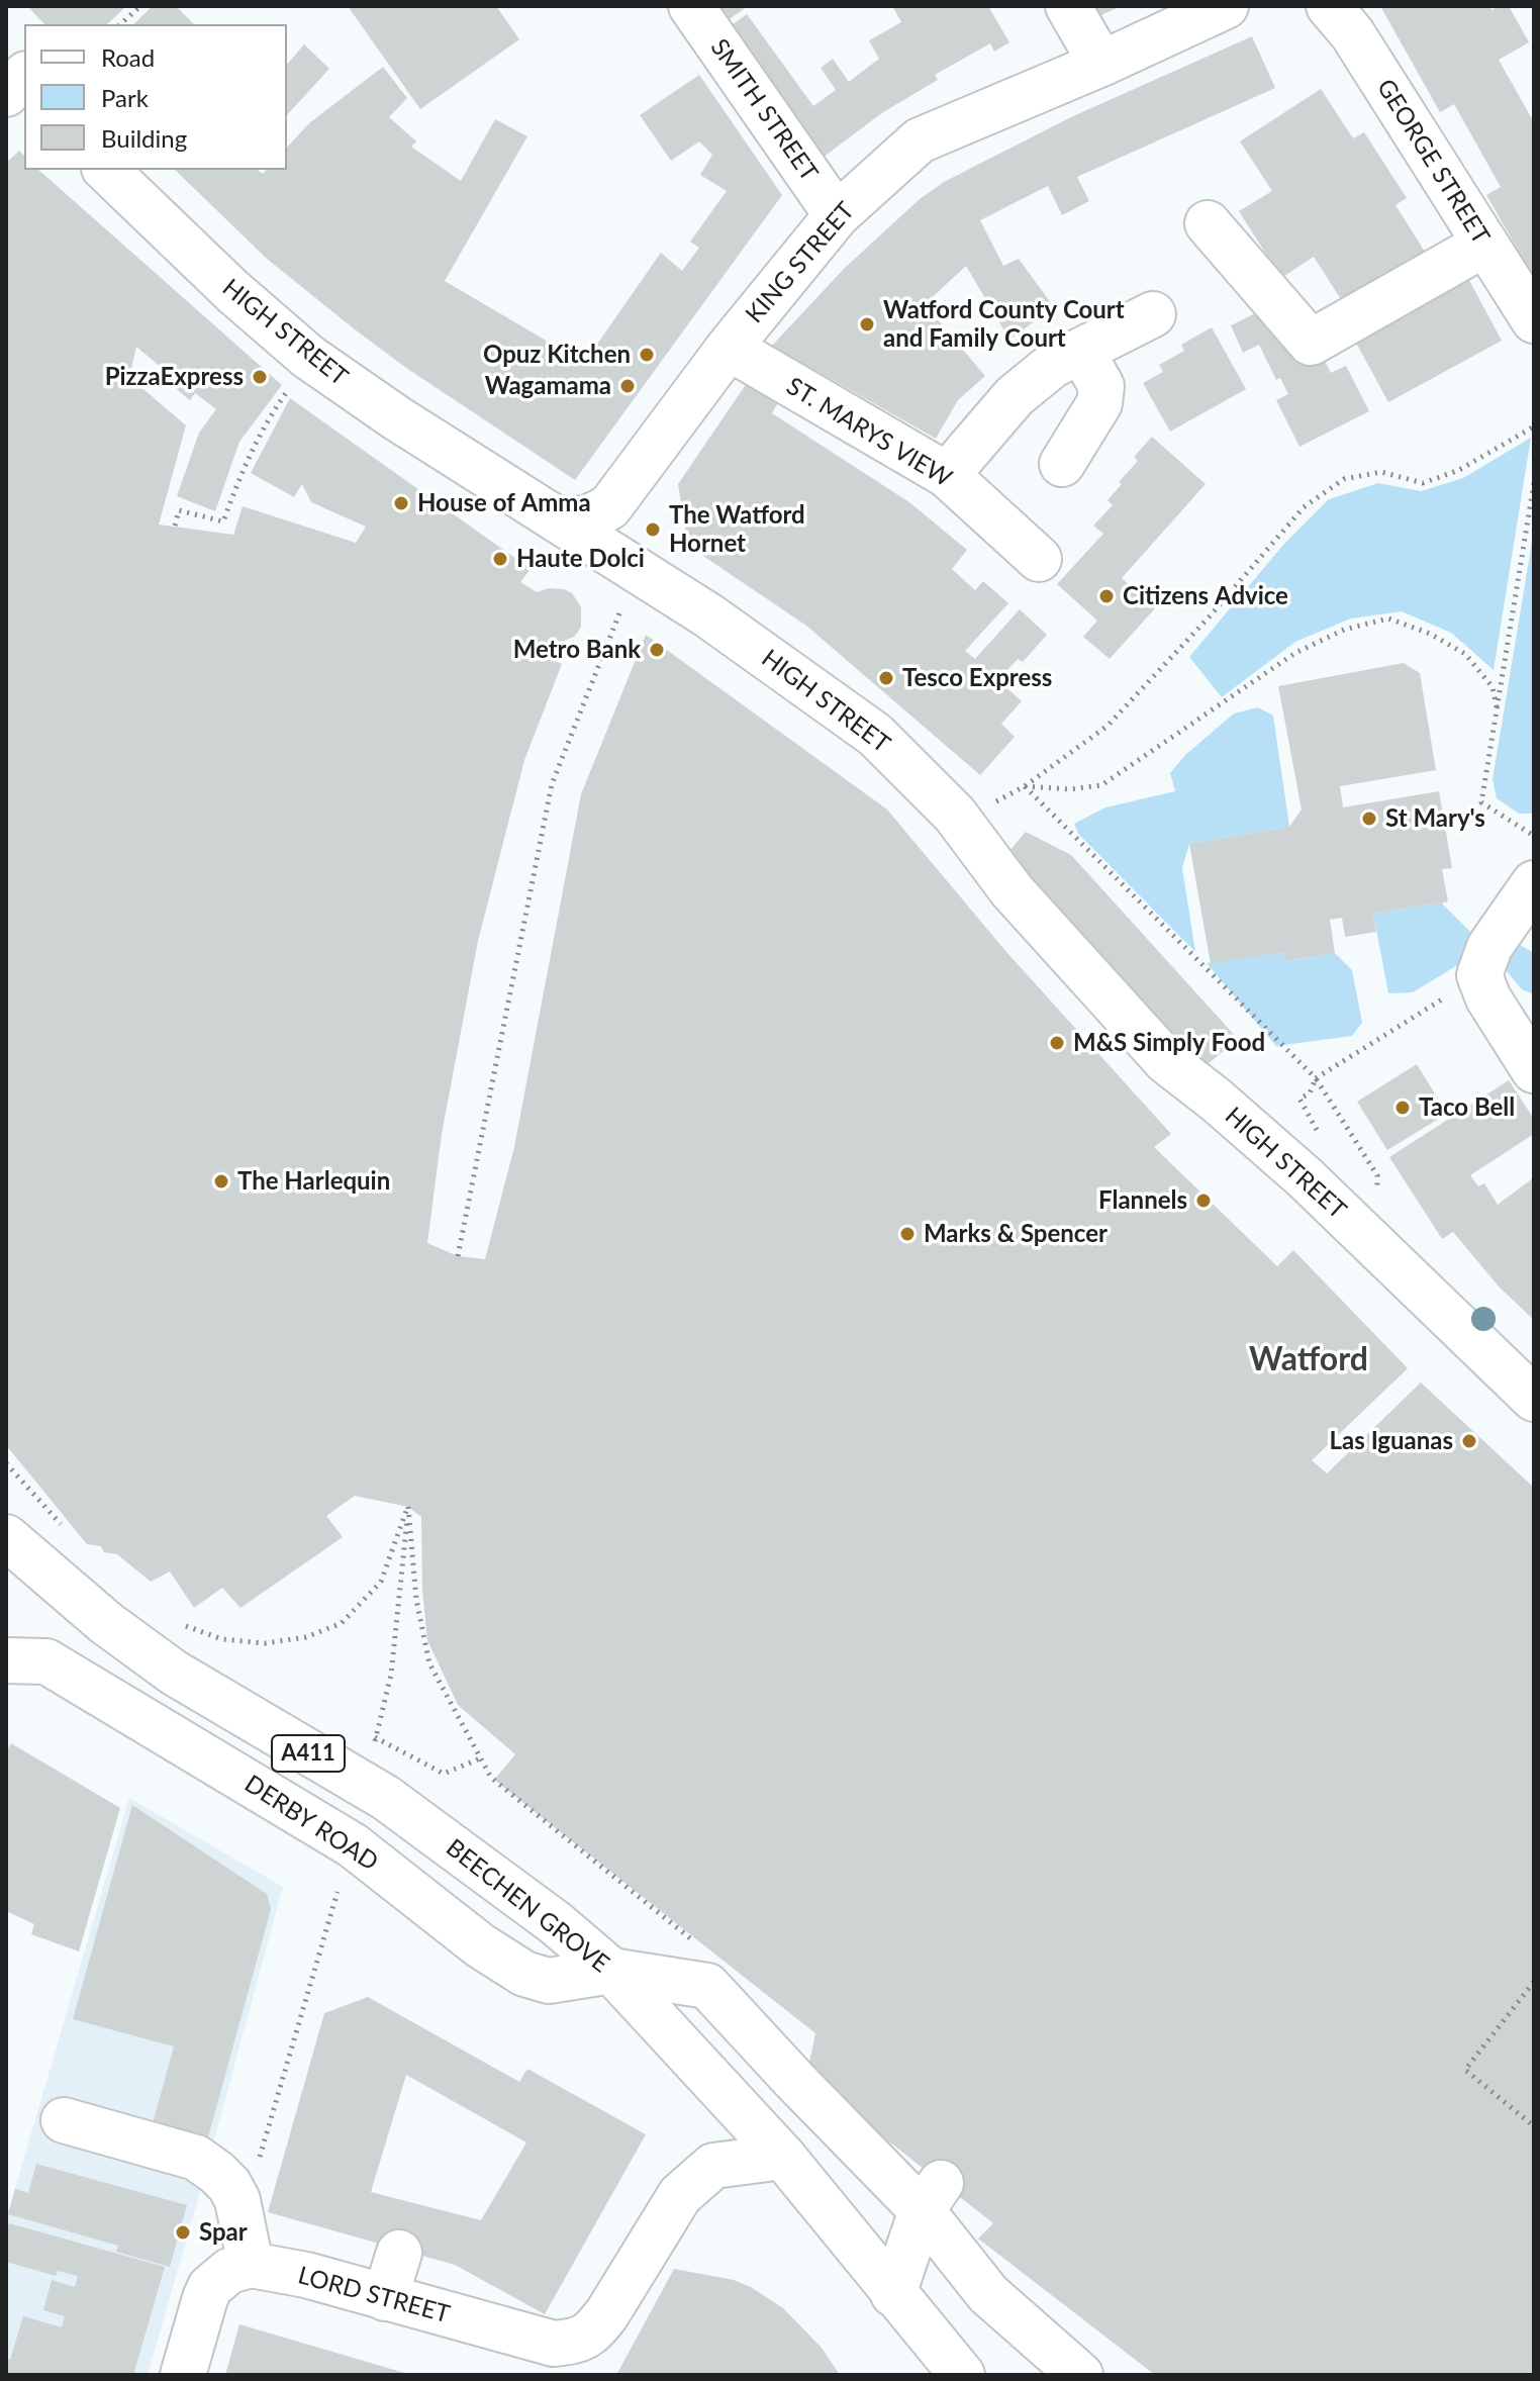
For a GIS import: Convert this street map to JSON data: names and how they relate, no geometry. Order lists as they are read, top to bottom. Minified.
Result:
{"streets":{"street":["SMITH STREET","GEORGE STREET","KING STREET","HIGH STREET","ST. MARYS VIEW","A411","DERBY ROAD","BEECHEN GROVE","LORD STREET"]},"crossings":[["SMITH STREET","KING STREET"],["KING STREET","HIGH STREET"],["KING STREET","ST. MARYS VIEW"],["DERBY ROAD","BEECHEN GROVE"]],"districts":["Watford"],"places":["Watford County Court and Family Court","Opuz Kitchen","PizzaExpress","Wagamama","House of Amma","The Watford Hornet","Haute Dolci","Citizens Advice","Metro Bank","Tesco Express","St Mary's","M&S Simply Food","Taco Bell","The Harlequin","Flannels","Marks & Spencer","Las Iguanas","Spar"],"legend":["Road","Park","Building"]}
